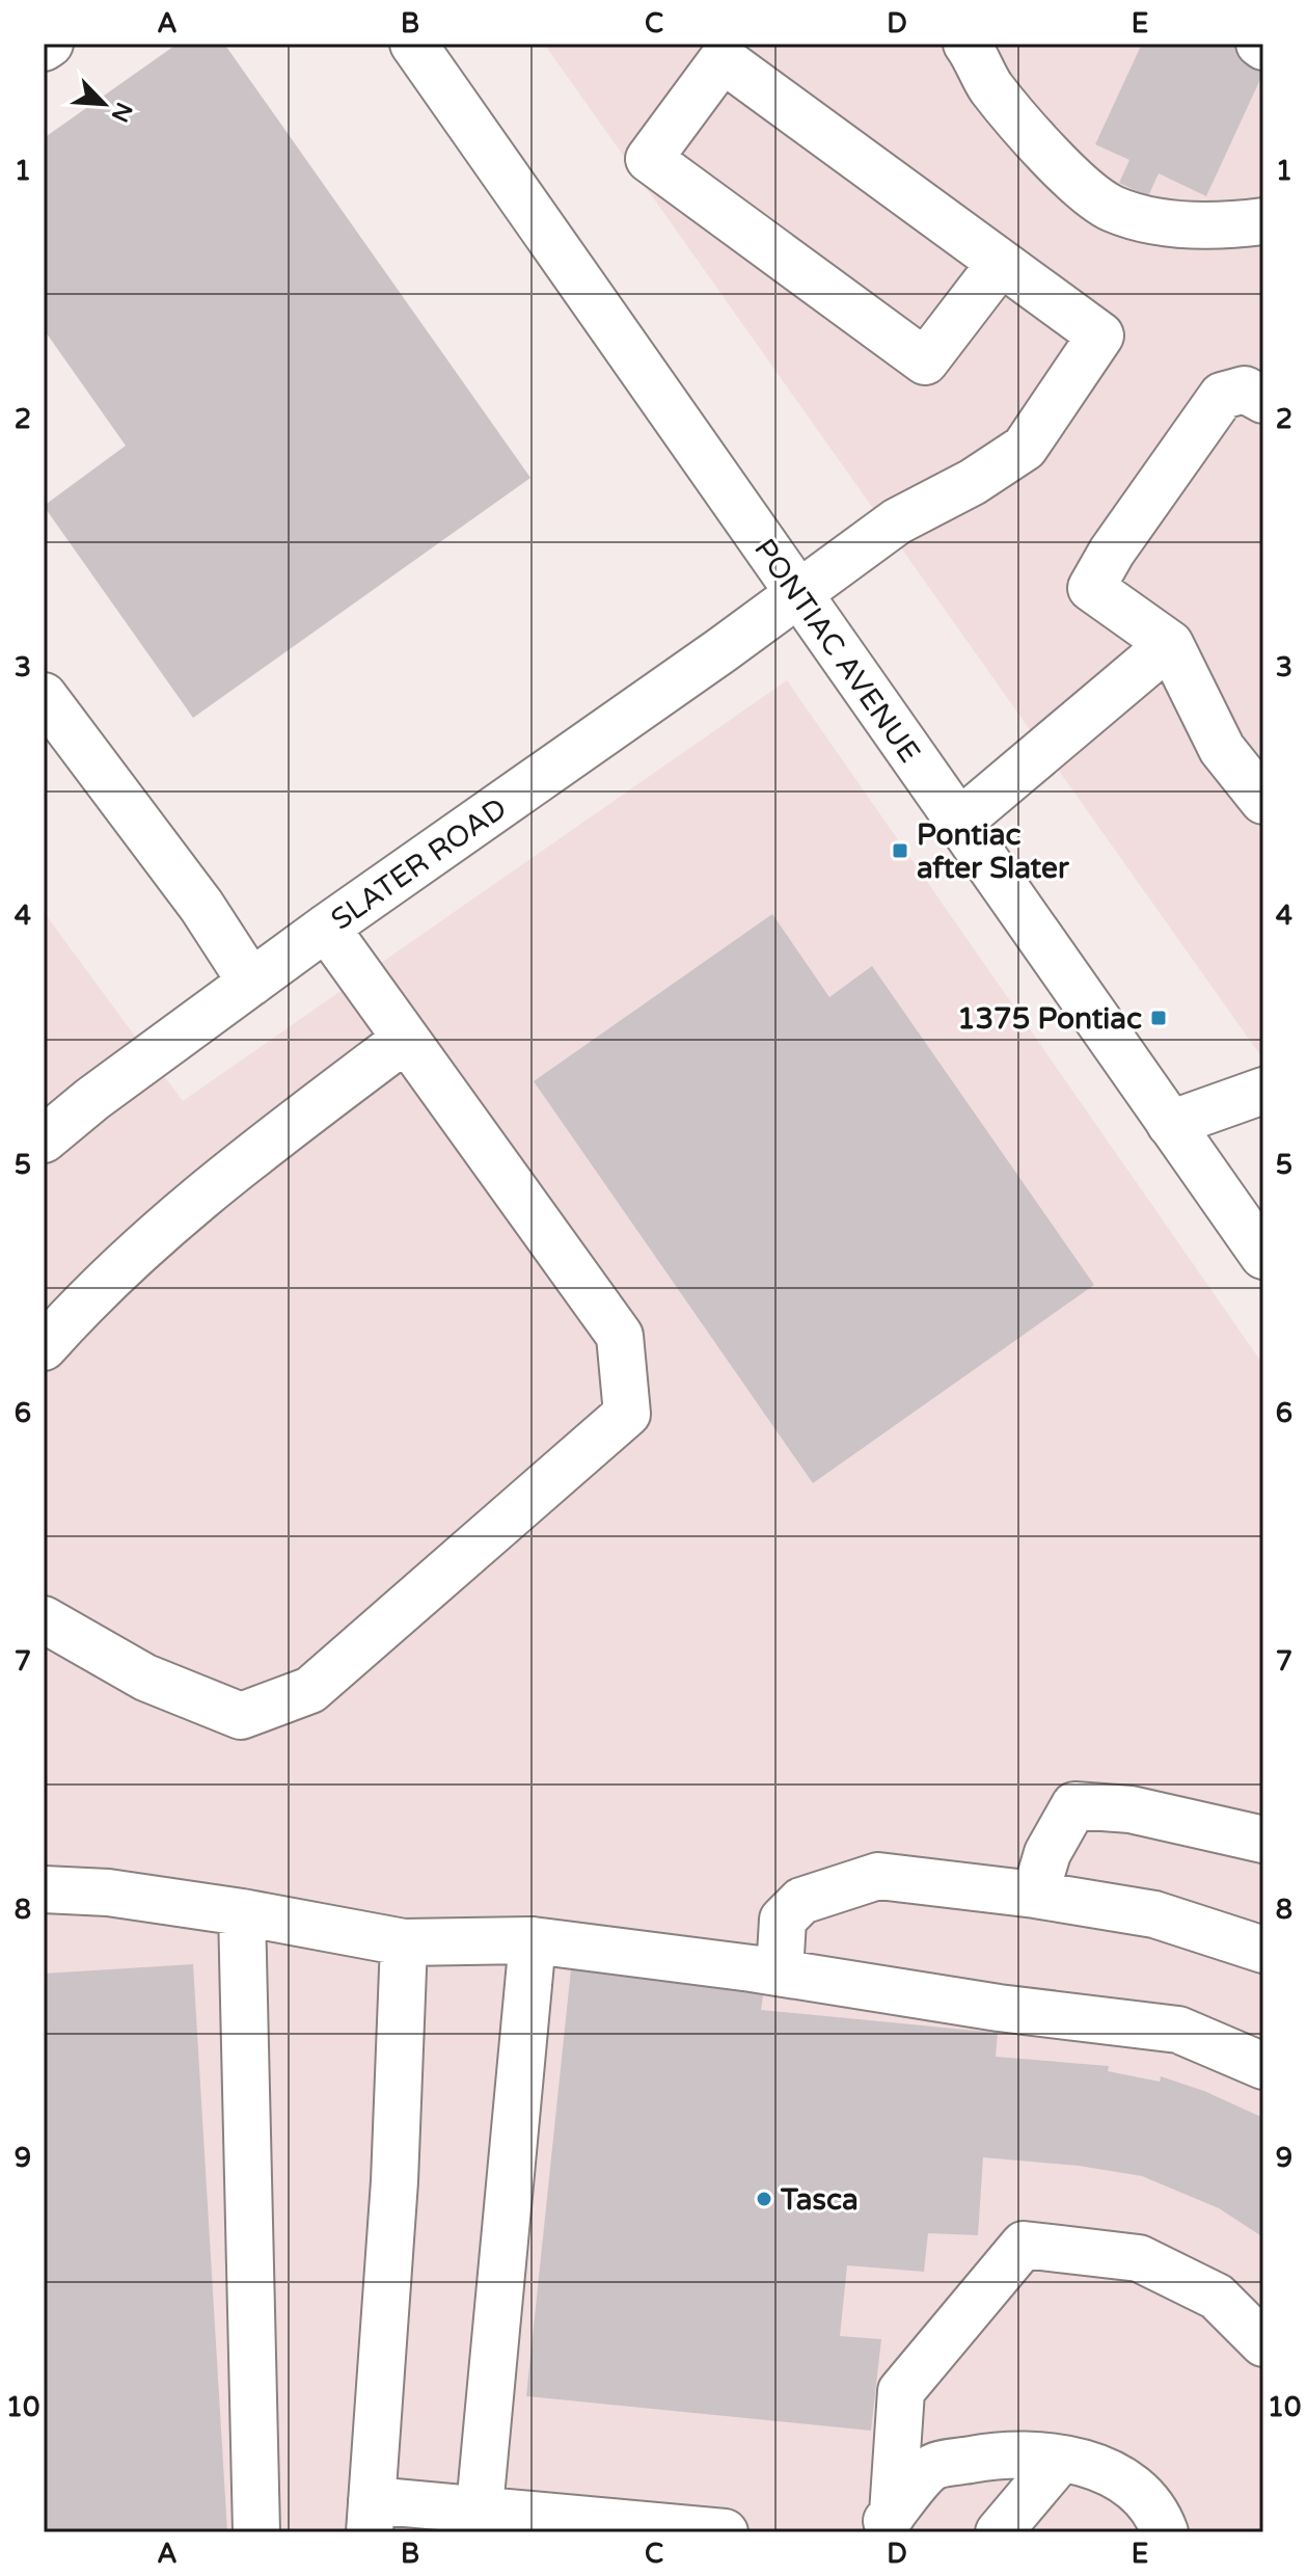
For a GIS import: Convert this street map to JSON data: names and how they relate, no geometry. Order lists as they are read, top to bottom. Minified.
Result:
{"streets":{"main road":["PONTIAC AVENUE","SLATER ROAD"]},"crossings":[["PONTIAC AVENUE","SLATER ROAD"]],"places":{"transit":["Pontiac after Slater","1375 Pontiac"],"other":["Tasca"]},"north":"bottom right","grid":{"columns":["A","B","C","D","E"],"rows":["1","2","3","4","5","6","7","8","9","10"]}}
